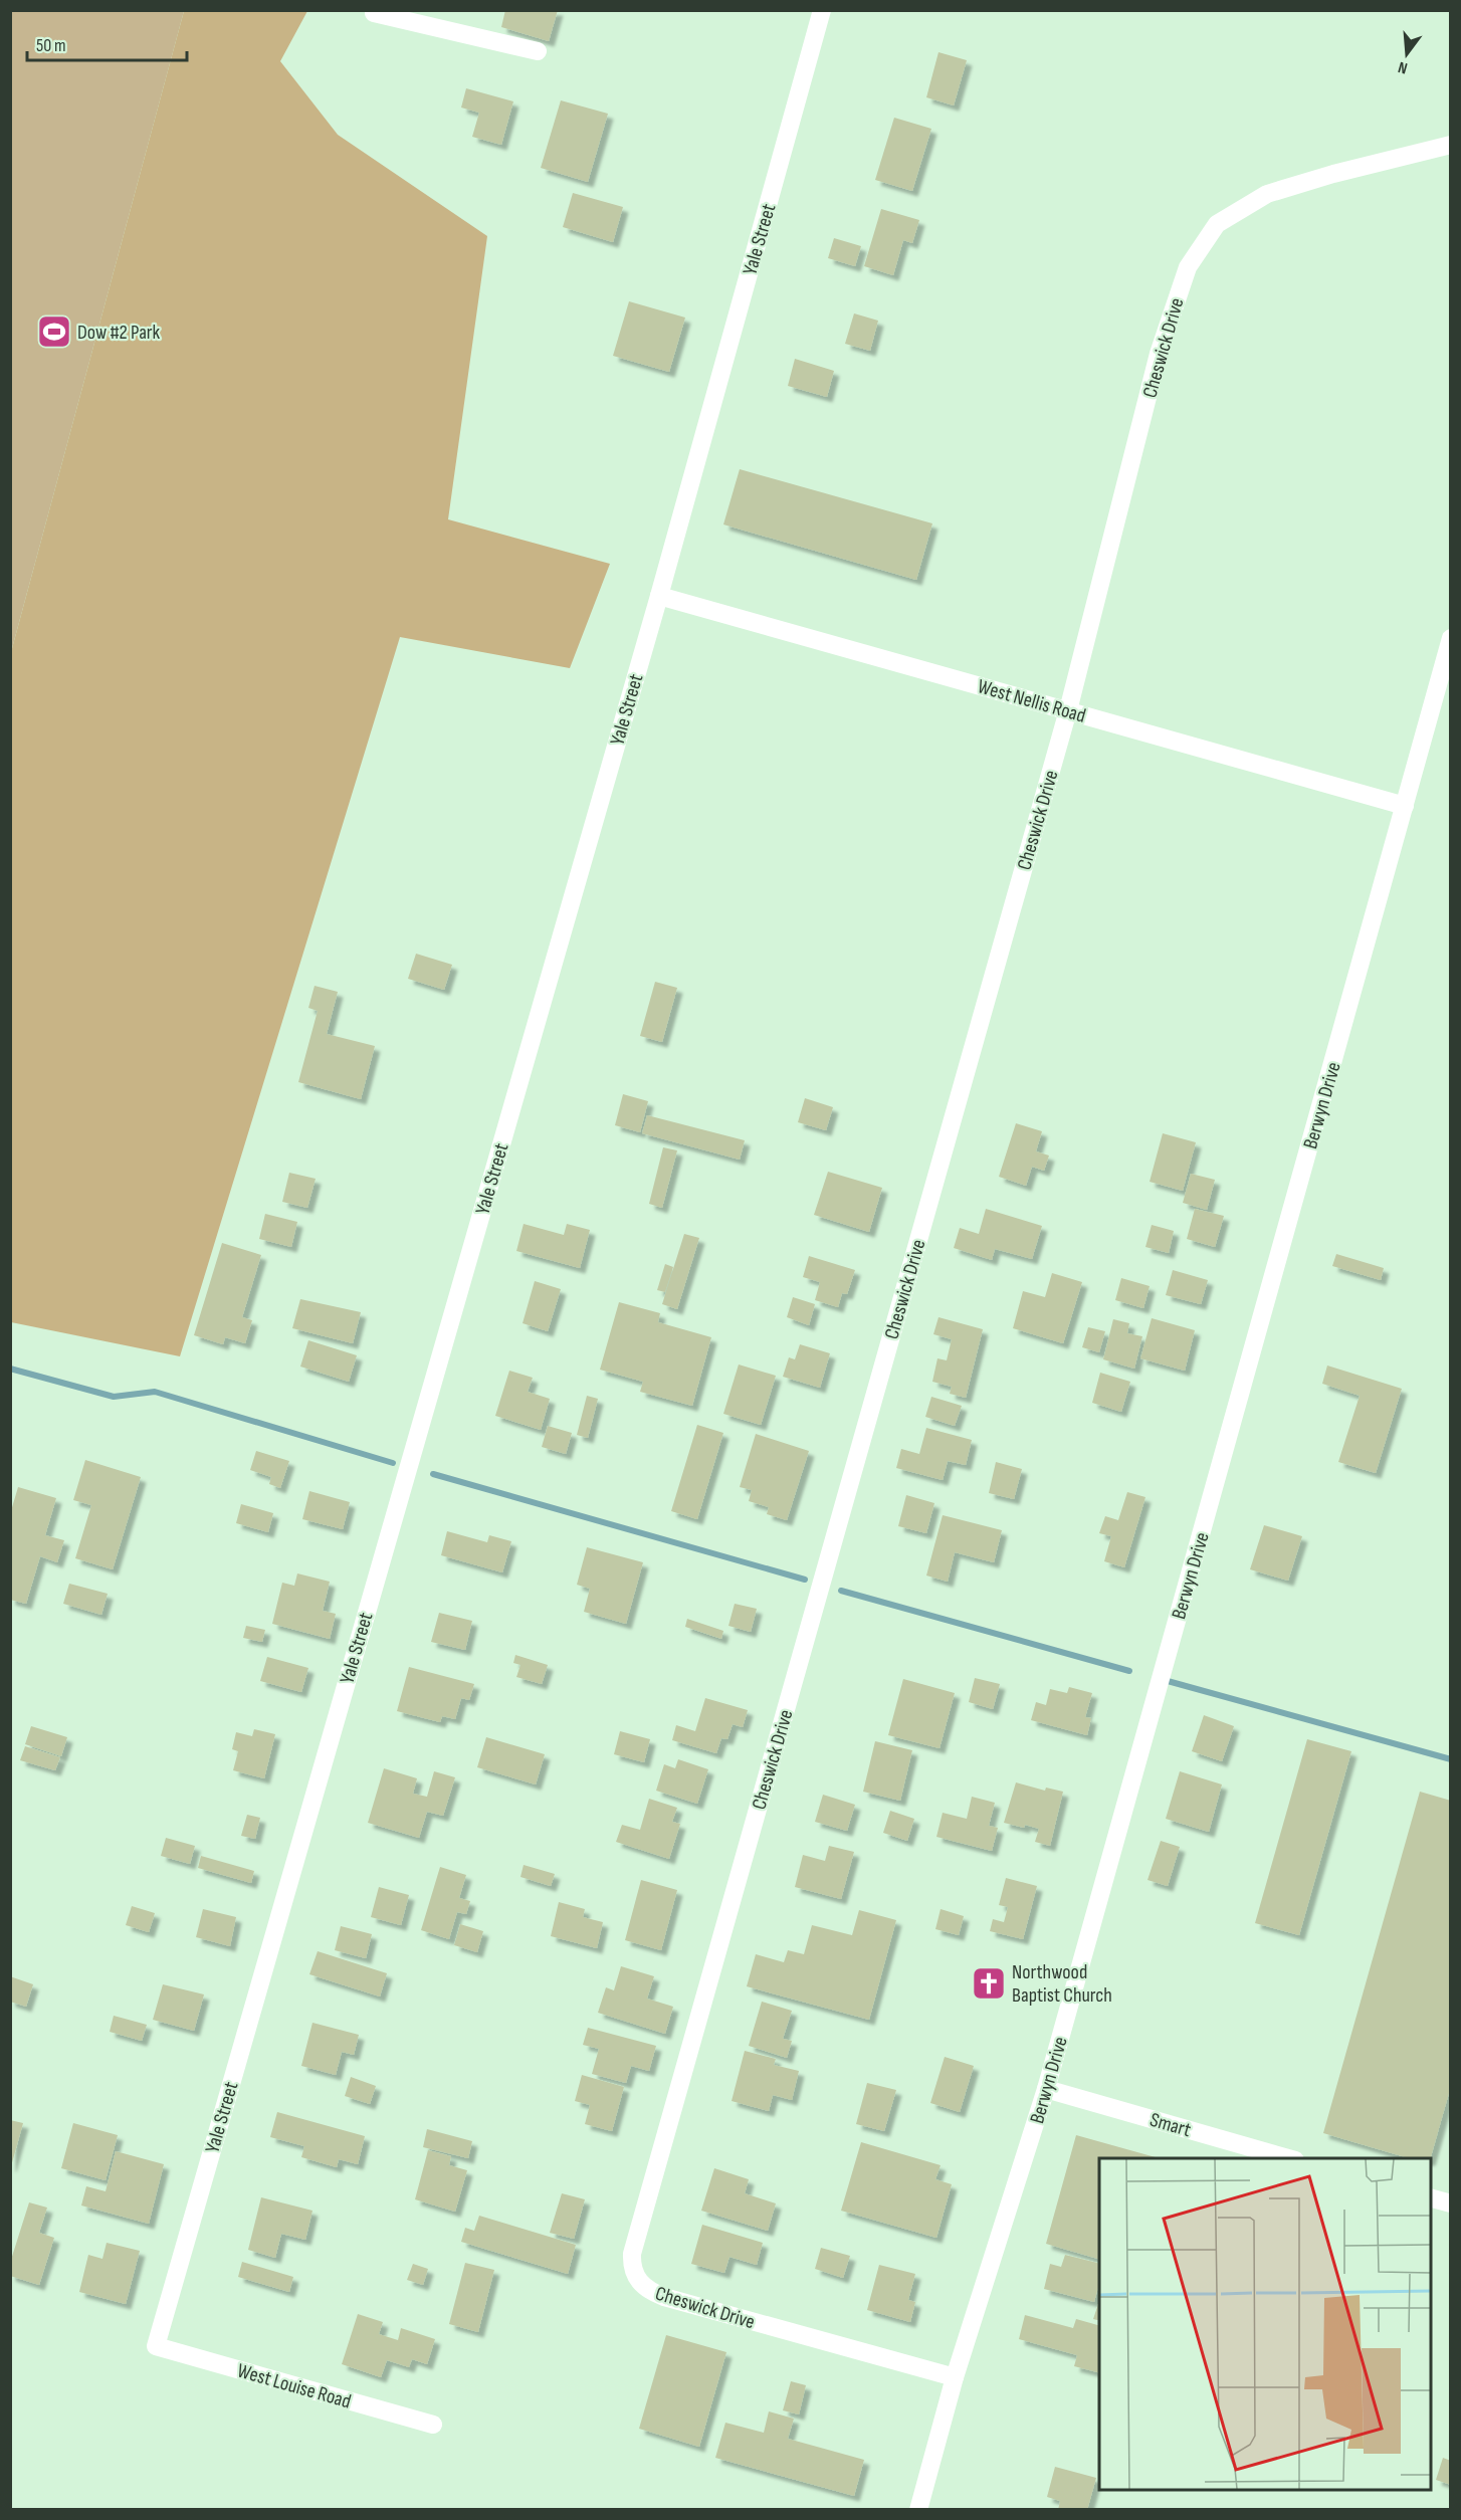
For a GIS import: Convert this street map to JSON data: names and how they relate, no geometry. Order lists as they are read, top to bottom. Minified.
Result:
{"streets":{"street":["Yale Street","Cheswick Drive","West Nellis Road","Berwyn Drive","Smart","West Louise Road"]},"crossings":[["Yale Street","West Nellis Road"],["Yale Street","West Louise Road"],["Cheswick Drive","West Nellis Road"],["Cheswick Drive","Berwyn Drive"],["West Nellis Road","Berwyn Drive"],["Berwyn Drive","Smart"]],"places":{"sports":["Dow #2 Park"],"church":["Northwood Baptist Church"]},"scale_bar":"50 m","north":"bottom"}
